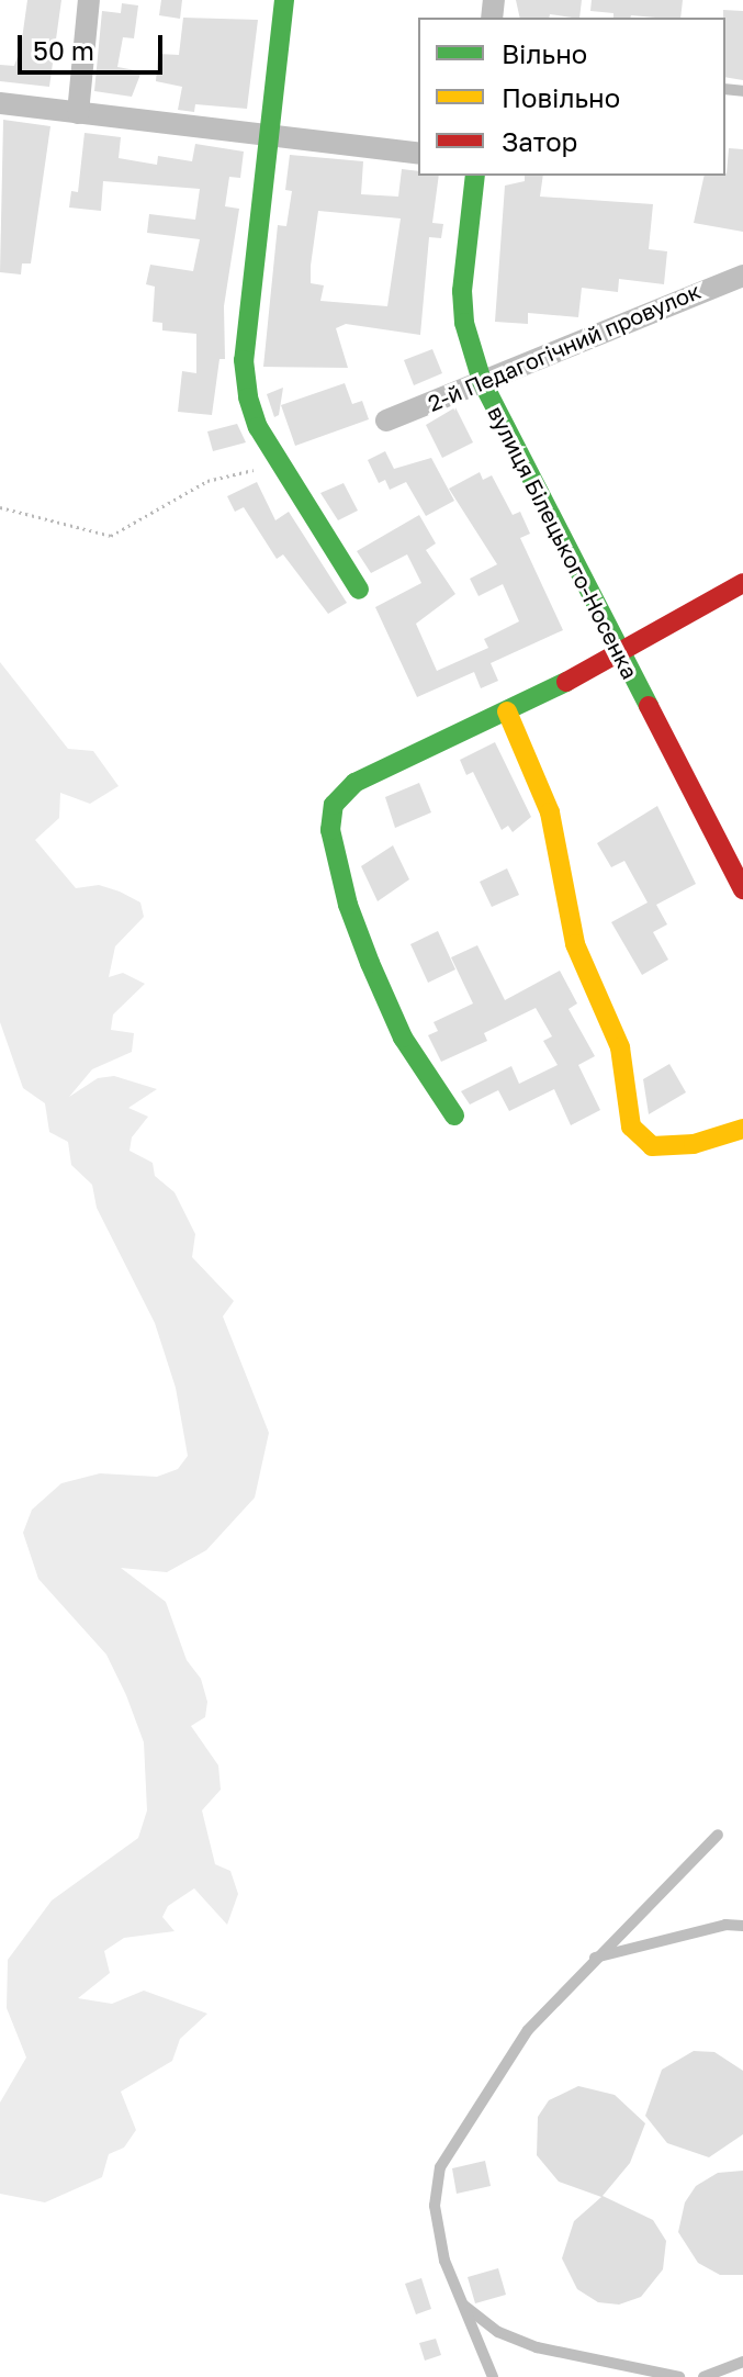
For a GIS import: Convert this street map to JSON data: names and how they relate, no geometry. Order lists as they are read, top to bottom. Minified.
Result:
{"streets":{"street":["2-й Педагогічний провулок","вулиця Білецького-Носенка"]},"crossings":[["2-й Педагогічний провулок","вулиця Білецького-Носенка"]],"legend":["Вільно","Повільно","Затор"],"scale_bar":"50 m"}
